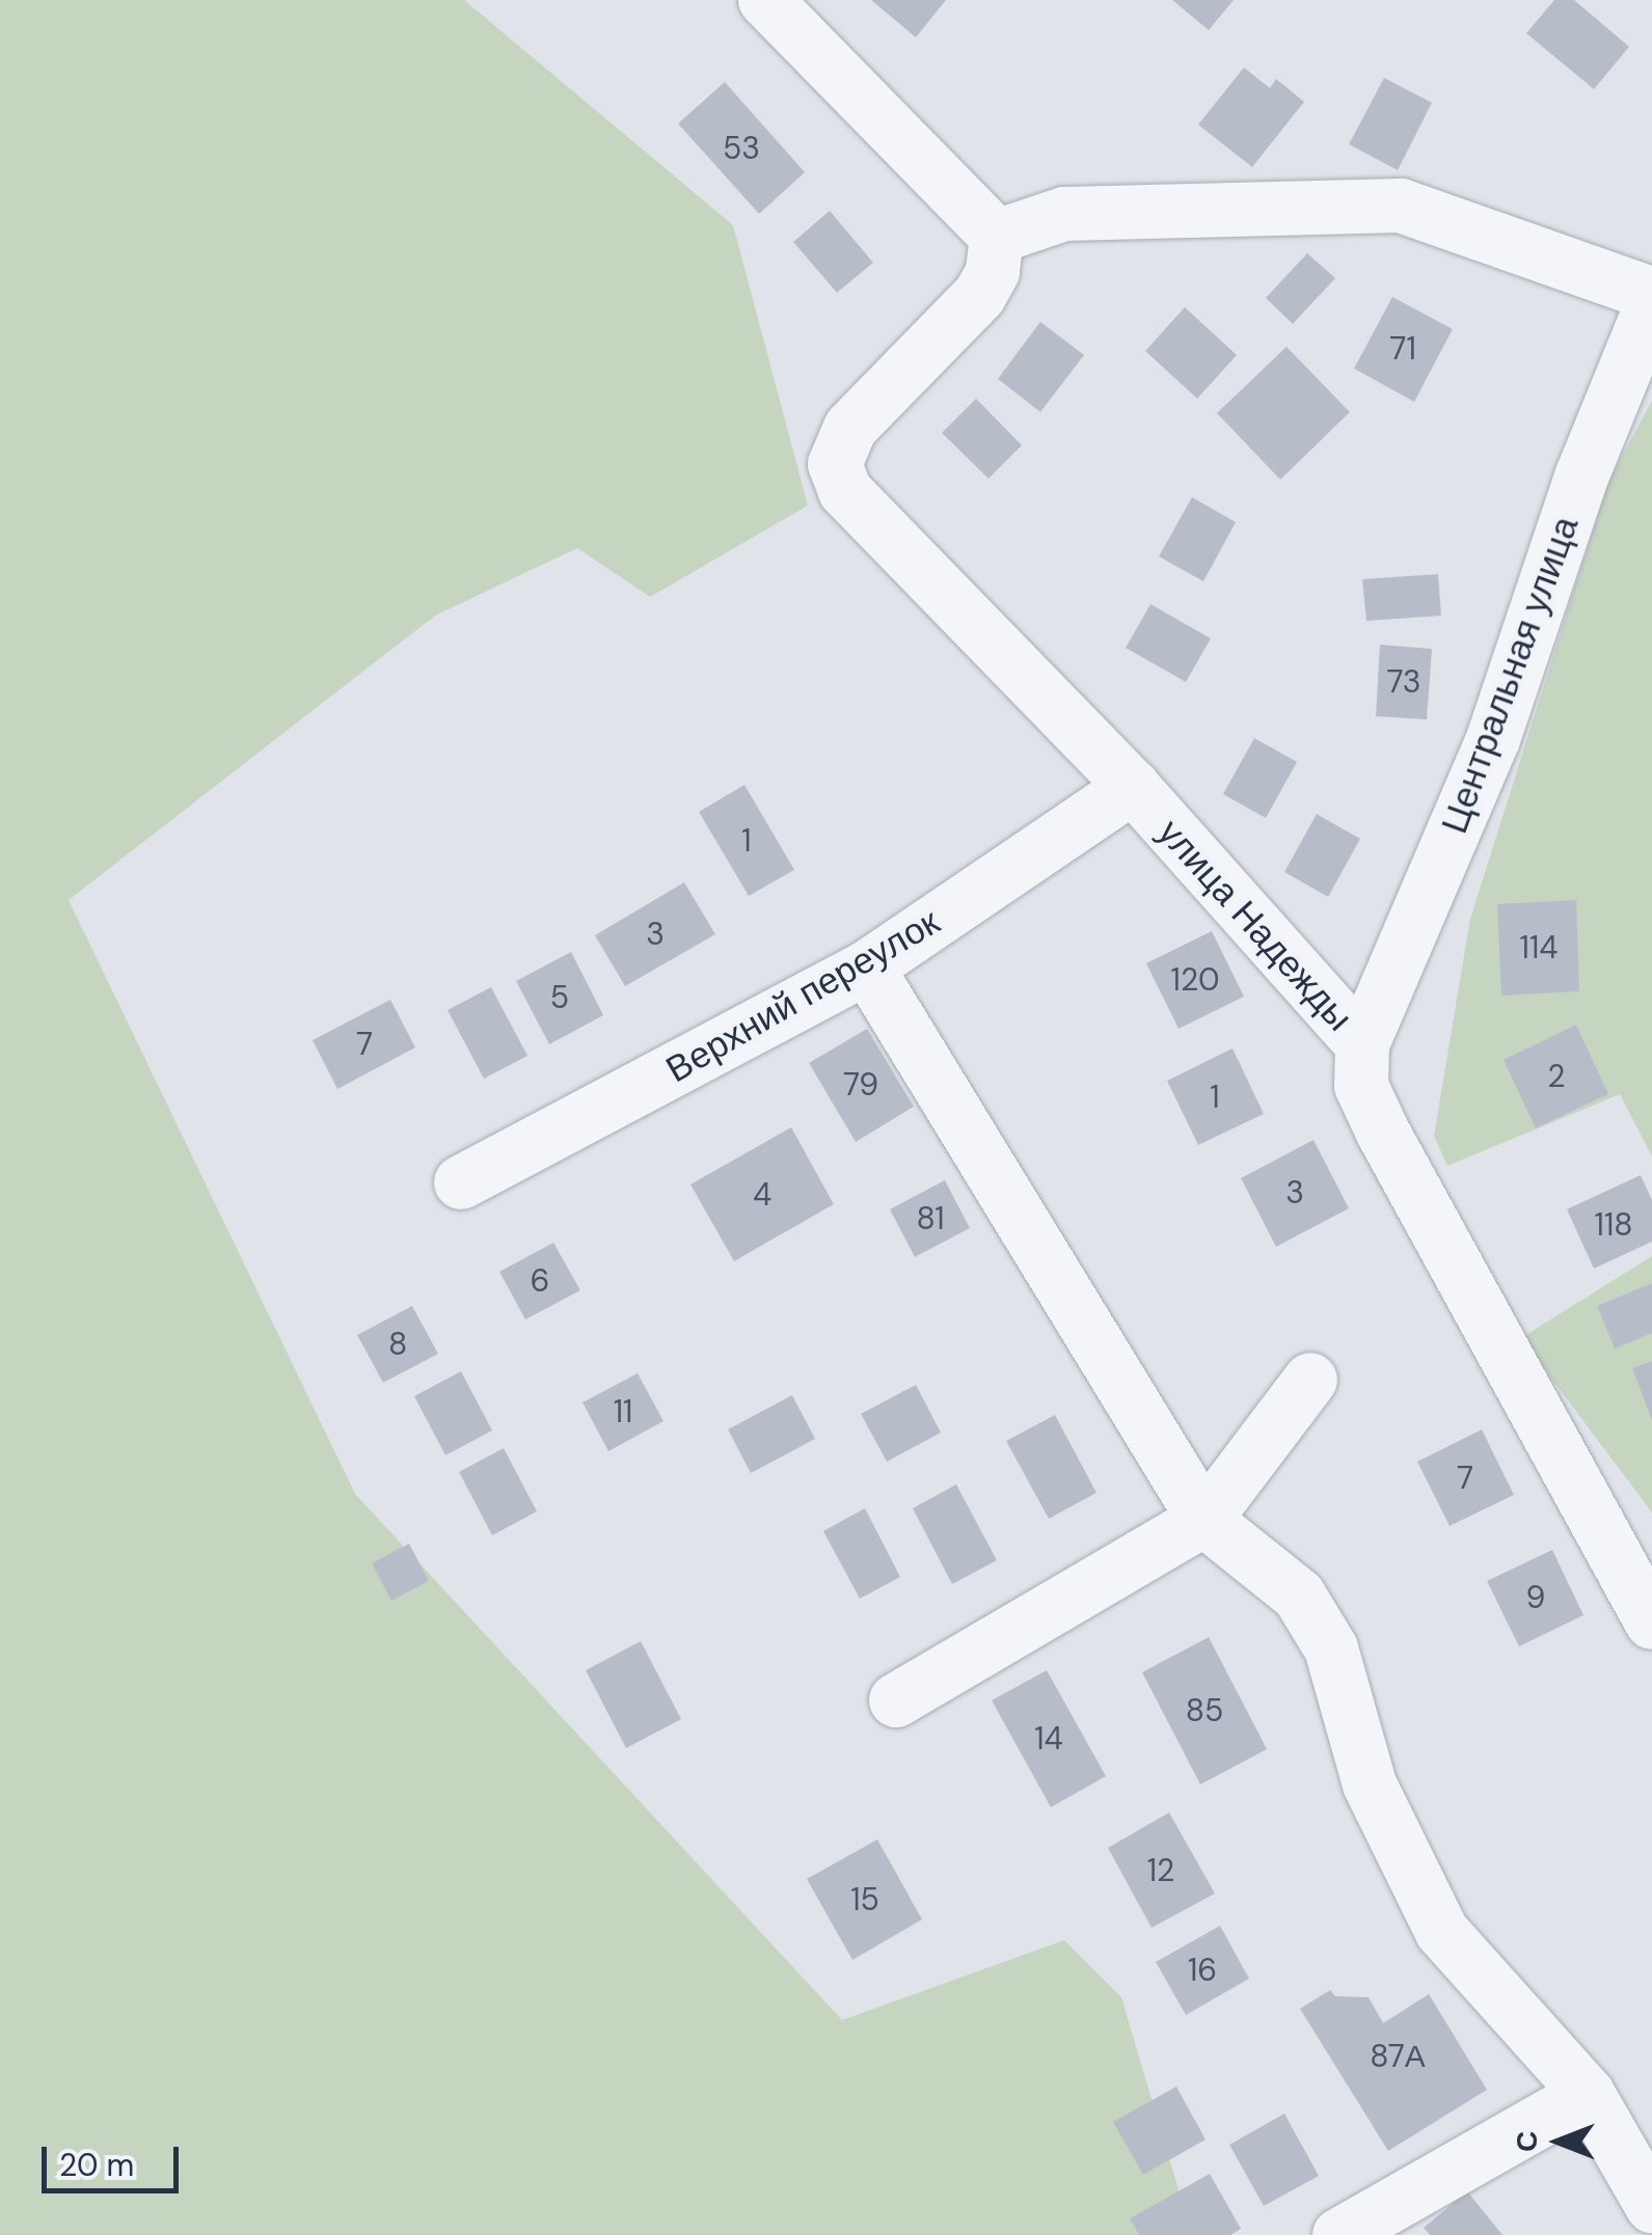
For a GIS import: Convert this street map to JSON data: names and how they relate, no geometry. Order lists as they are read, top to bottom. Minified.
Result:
{"streets":{"street":["Центральная улица","улица Надежды","Верхний переулок"]},"crossings":[["Центральная улица","улица Надежды"],["улица Надежды","Верхний переулок"]],"house_numbers":["53","71","73","1","3","114","120","5","7","2","79","1","3","4","81","118","6","8","11","7","9","85","14","12","15","16","87А"],"scale_bar":"20 m","north":"left"}
